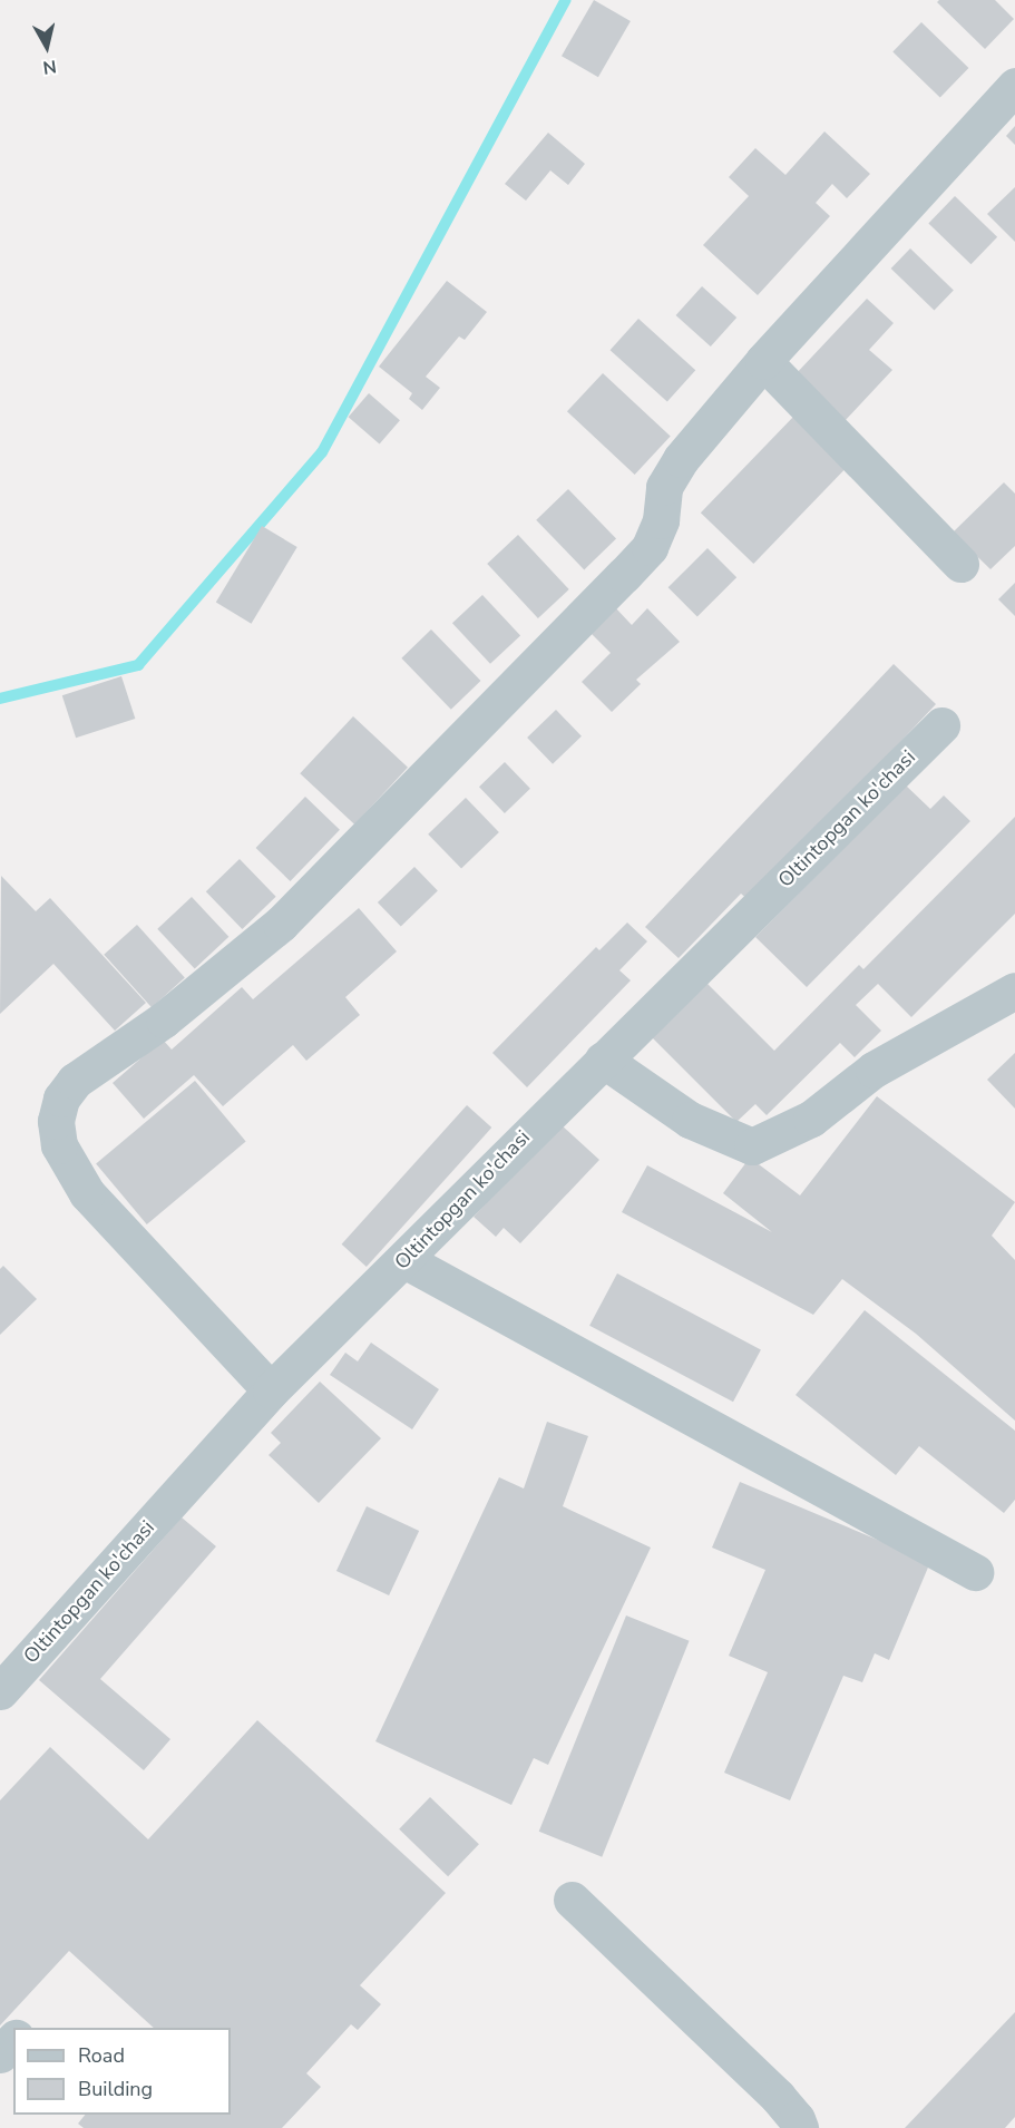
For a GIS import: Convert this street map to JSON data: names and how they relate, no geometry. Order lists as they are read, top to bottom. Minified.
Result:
{"streets":{"street":["Oltintopgan ko'chasi"]},"legend":["Road","Building"],"north":"bottom"}
